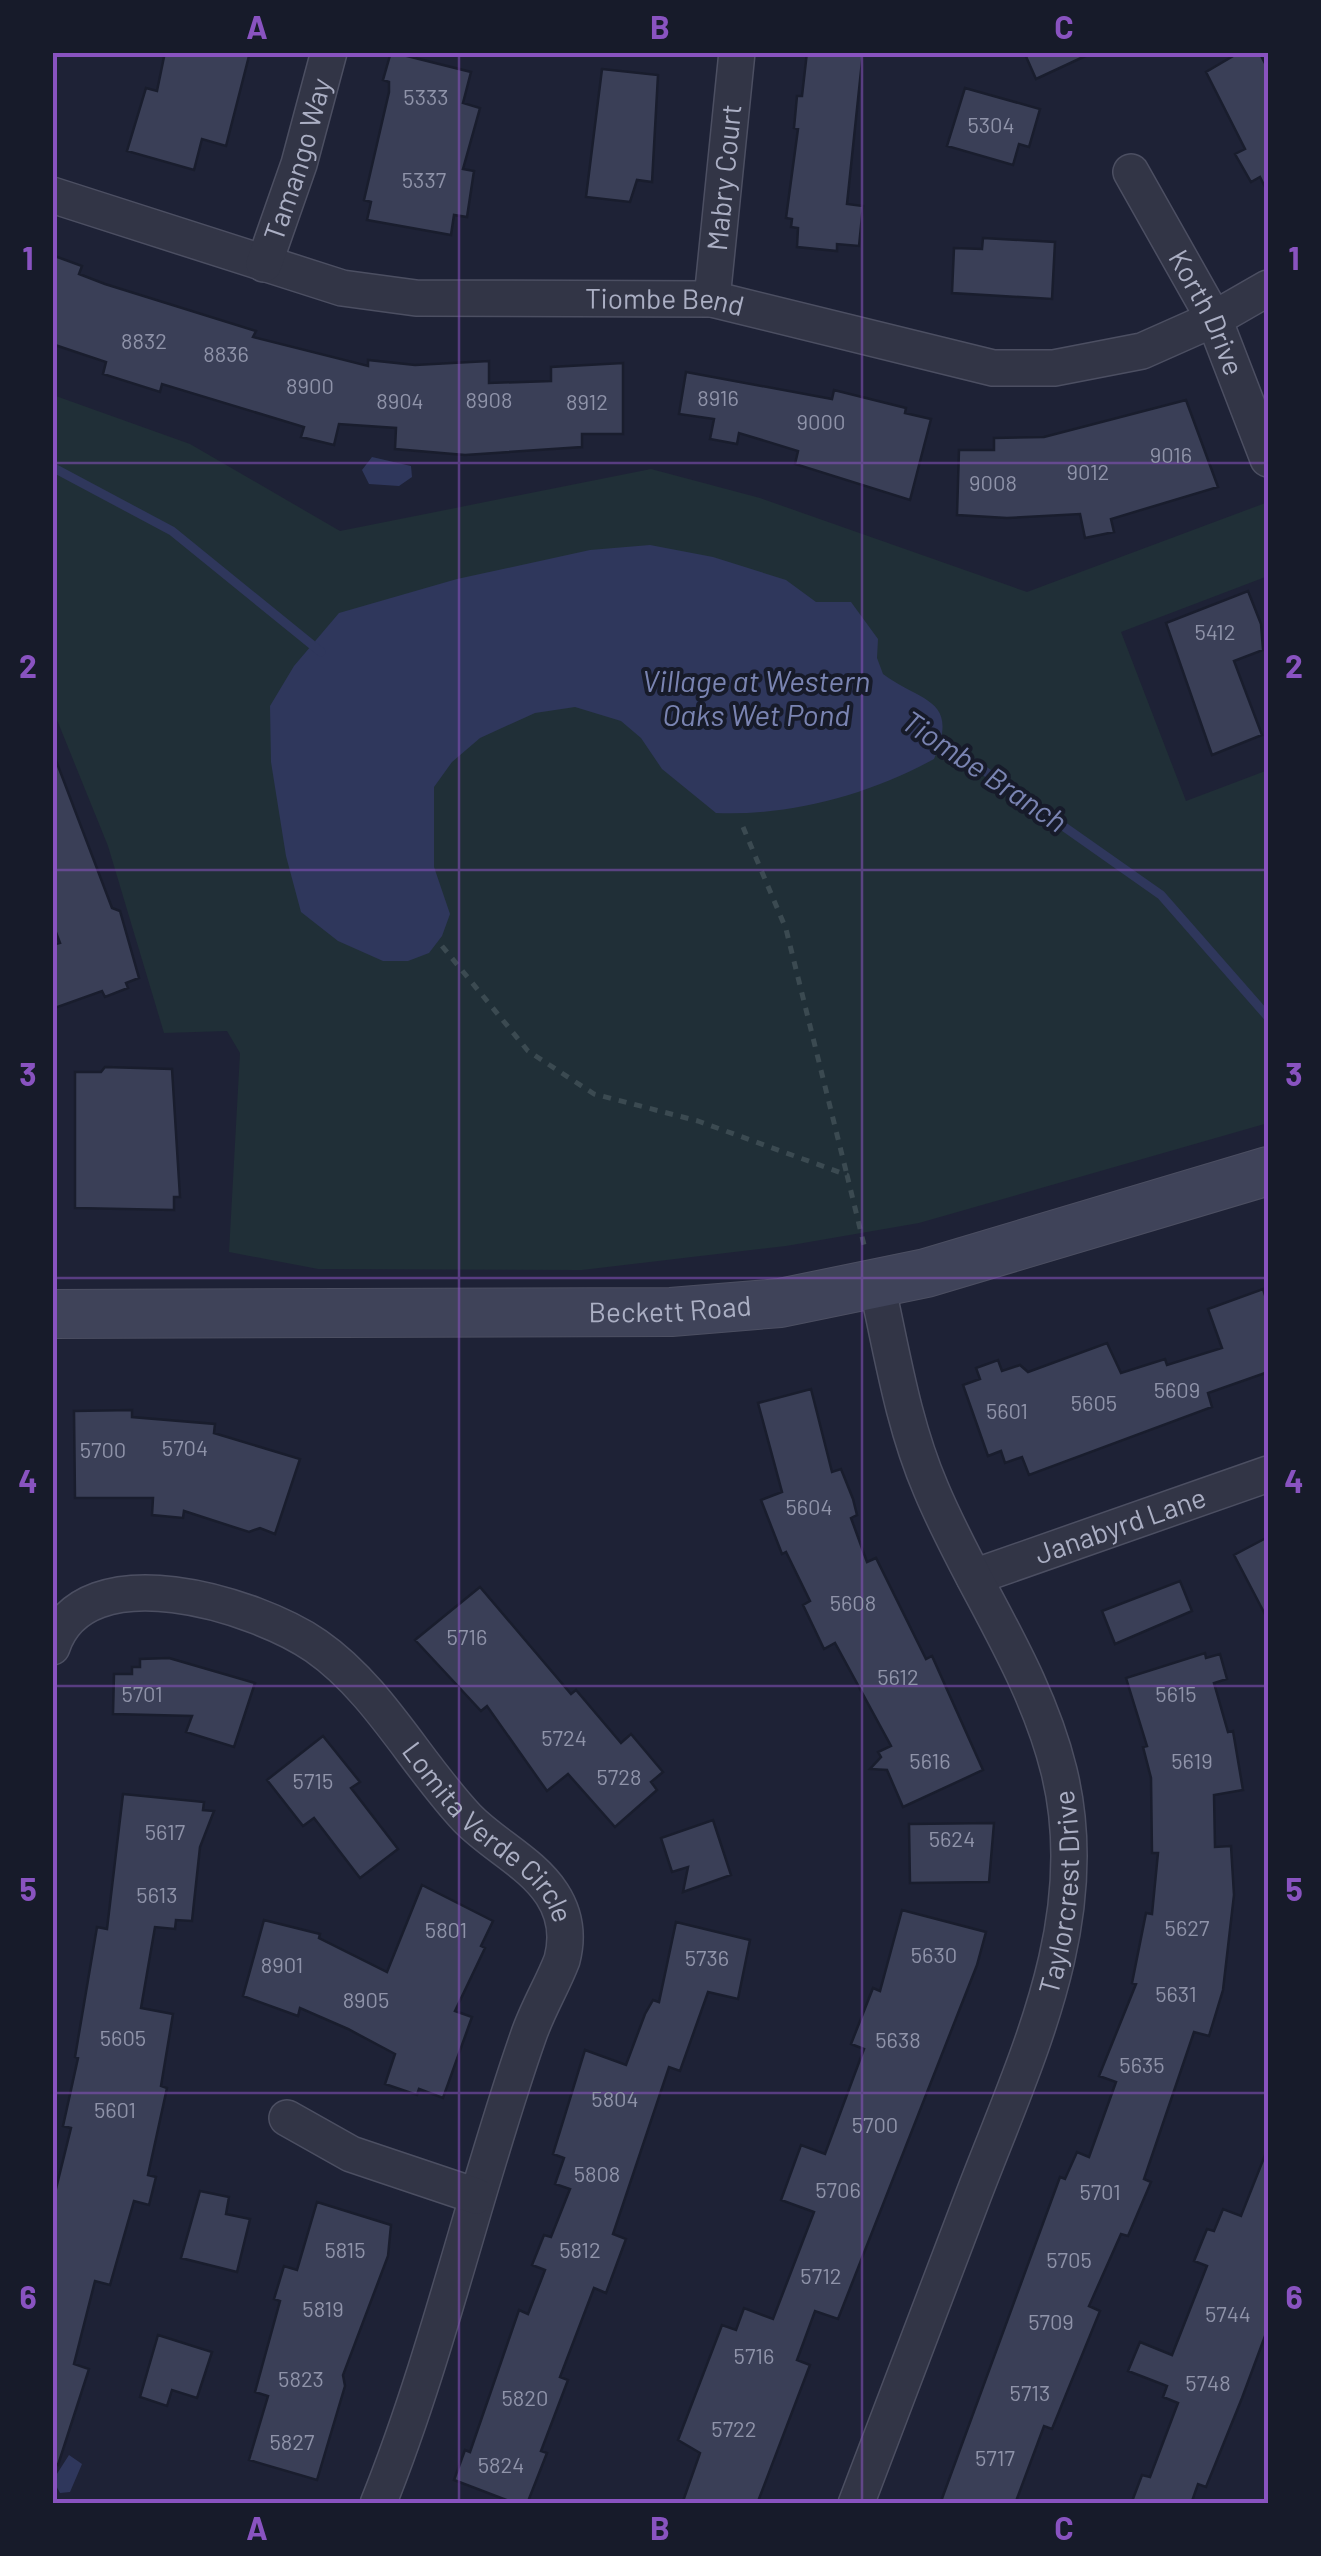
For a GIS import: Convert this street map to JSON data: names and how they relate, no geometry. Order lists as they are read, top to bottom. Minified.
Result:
{"streets":{"street":["Tamango Way","Mabry Court","Tiombe Bend","Korth Drive","Beckett Road","Janabyrd Lane","Lomita Verde Circle","Taylorcrest Drive"]},"crossings":[["Tamango Way","Tiombe Bend"],["Mabry Court","Tiombe Bend"],["Tiombe Bend","Korth Drive"],["Beckett Road","Taylorcrest Drive"],["Janabyrd Lane","Taylorcrest Drive"]],"water":["Village at Western Oaks Wet Pond","Tiombe Branch"],"house_numbers":["5333","5304","5337","8832","8836","8900","8916","8908","8904","8912","9000","9016","9012","9008","5412","5609","5605","5601","5704","5700","5604","5608","5716","5612","5701","5615","5724","5616","5619","5728","5715","5617","5624","5613","5627","5801","5630","5736","8901","5631","8905","5605","5638","5635","5804","5601","5700","5808","5706","5701","5815","5812","5705","5712","5819","5744","5709","5716","5823","5748","5713","5820","5722","5827","5717","5824"],"grid":{"columns":["A","B","C"],"rows":["1","2","3","4","5","6"]}}
